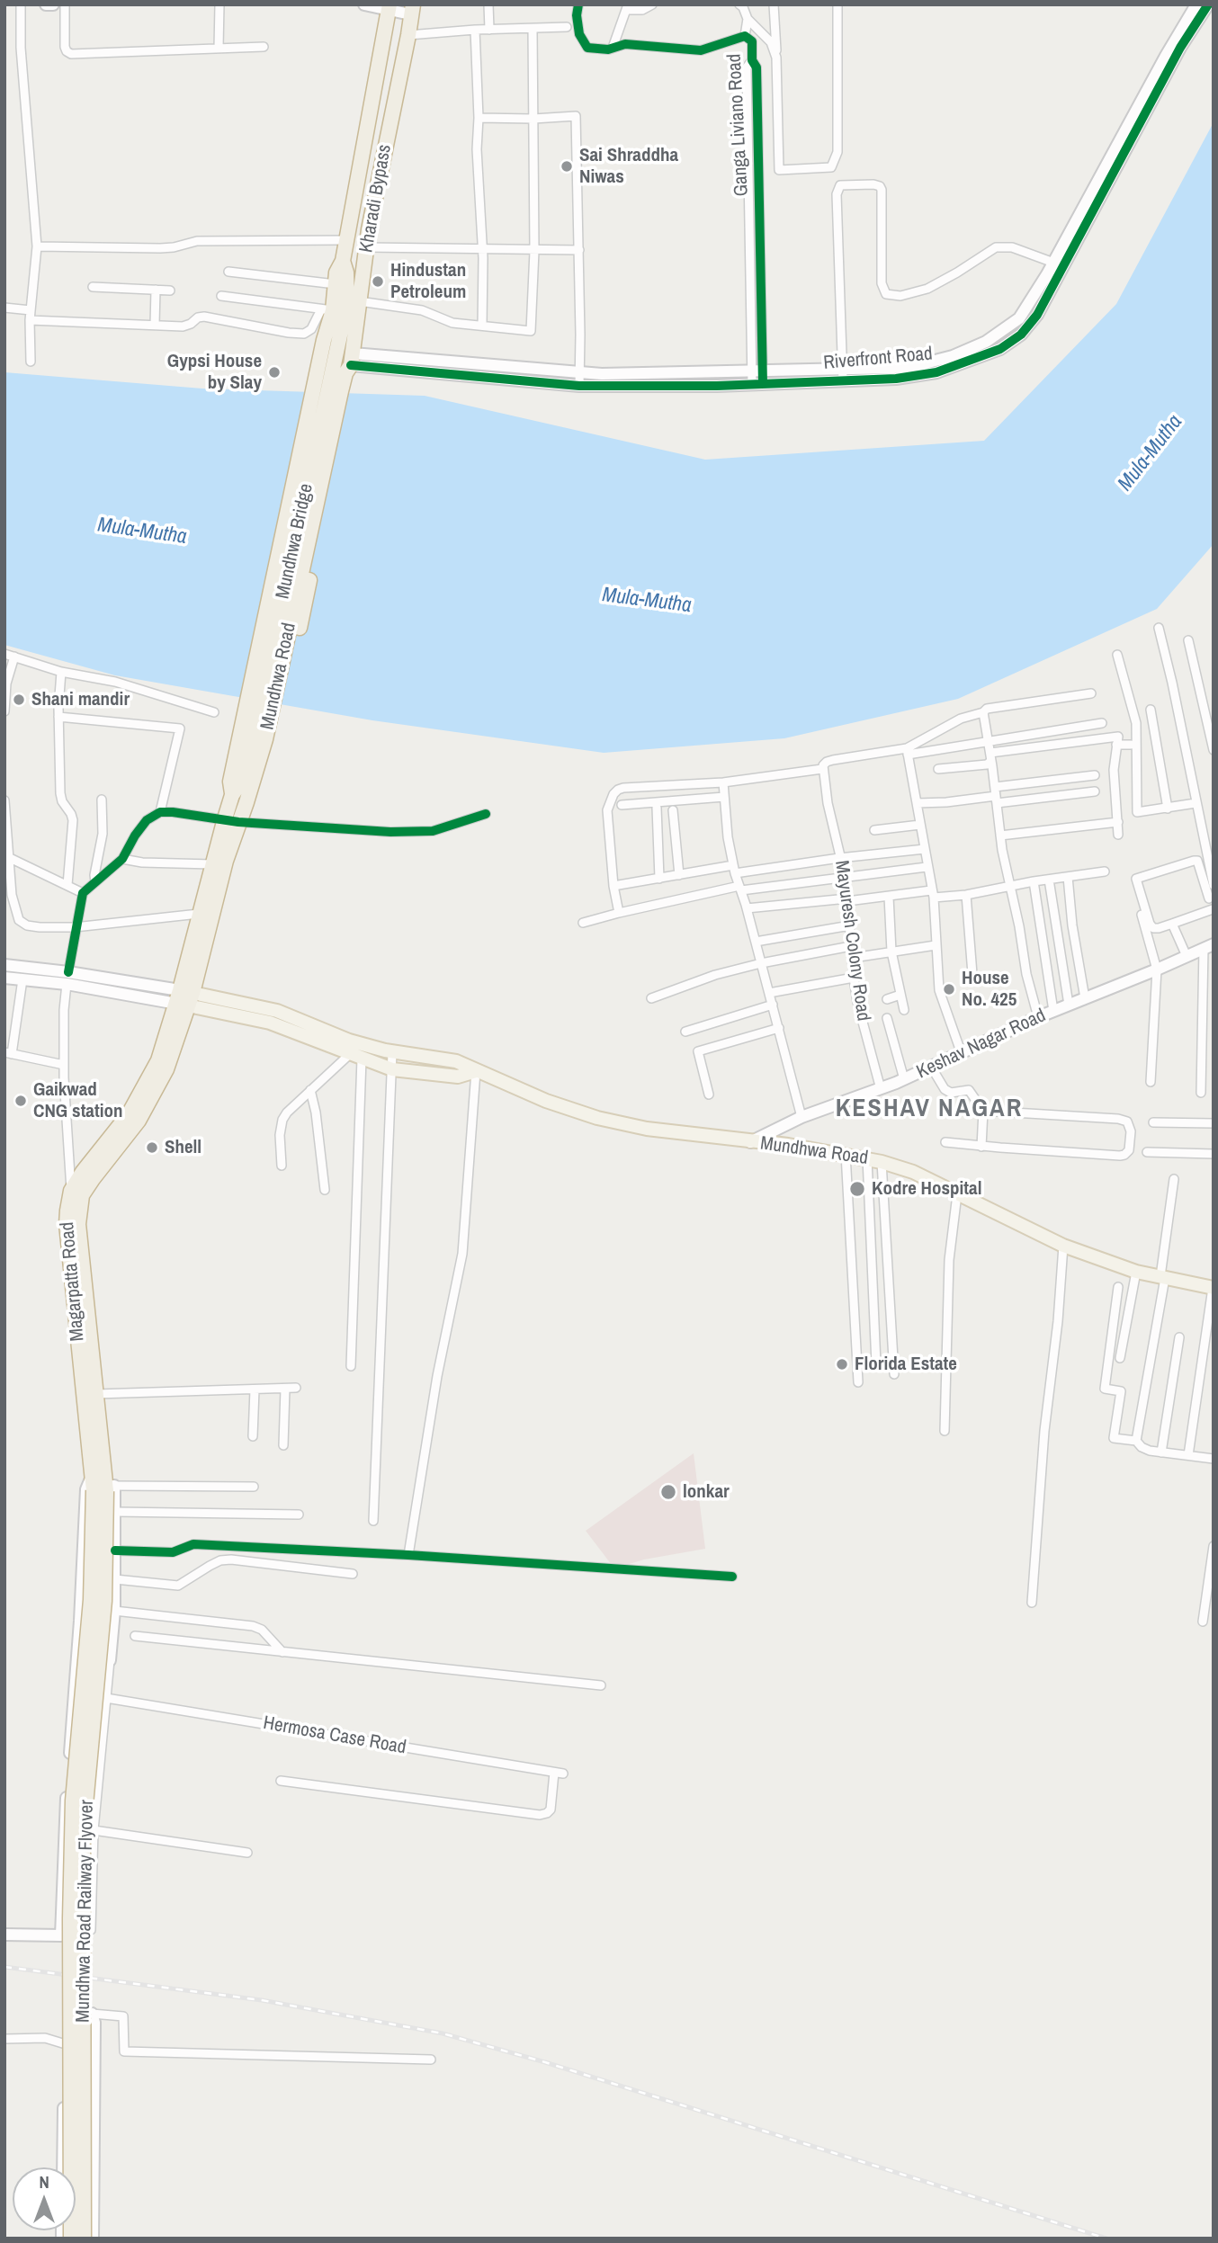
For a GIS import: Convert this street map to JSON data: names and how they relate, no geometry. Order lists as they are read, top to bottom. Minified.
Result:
{"streets":{"highway":["Kharadi Bypass","Mundhwa Bridge","Mundhwa Road","Magarpatta Road","Mundhwa Road Railway Flyover"],"street":["Ganga Liviano Road","Riverfront Road","Mayuresh Colony Road","Keshav Nagar Road","Hermosa Case Road"]},"crossings":[["Ganga Liviano Road","Riverfront Road"],["Kharadi Bypass","Riverfront Road"],["Kharadi Bypass","Mundhwa Bridge"],["Kharadi Bypass","Mundhwa Road"],["Riverfront Road","Mundhwa Road"],["Mundhwa Bridge","Mundhwa Road"],["Mundhwa Bridge","Magarpatta Road"],["Mundhwa Road","Keshav Nagar Road"],["Mundhwa Road","Magarpatta Road"],["Mayuresh Colony Road","Keshav Nagar Road"],["Magarpatta Road","Mundhwa Road Railway Flyover"]],"districts":["KESHAV NAGAR"],"water":["Mula-Mutha"],"places":["Sai Shraddha Niwas","Hindustan Petroleum","Gypsi House by Slay","Shani mandir","House No. 425","Gaikwad CNG station","Shell","Kodre Hospital","Florida Estate","lonkar"],"north":"top"}
